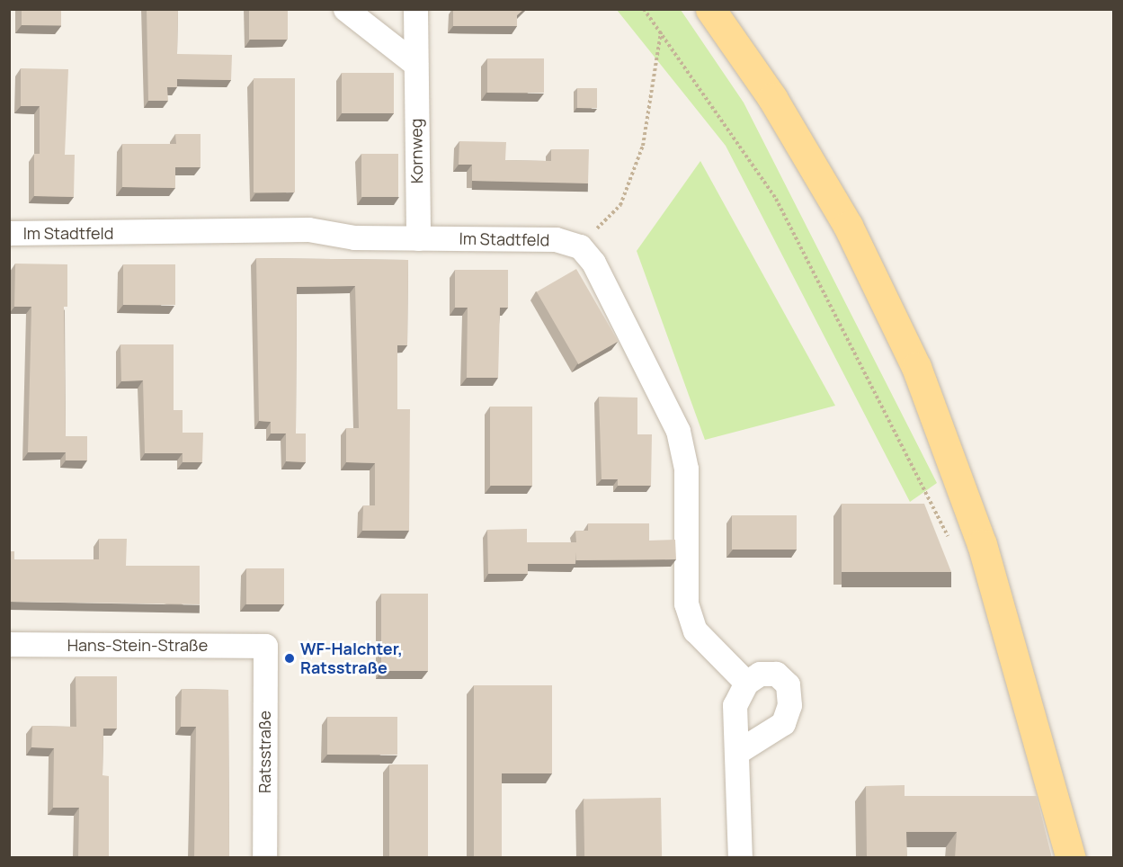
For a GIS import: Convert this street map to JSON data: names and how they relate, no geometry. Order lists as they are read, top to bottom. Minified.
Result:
{"streets":{"street":["Kornweg","Im Stadtfeld","Hans-Stein-Straße","Ratsstraße"]},"crossings":[["Kornweg","Im Stadtfeld"],["Hans-Stein-Straße","Ratsstraße"]],"places":["WF-Halchter, Ratsstraße"]}
